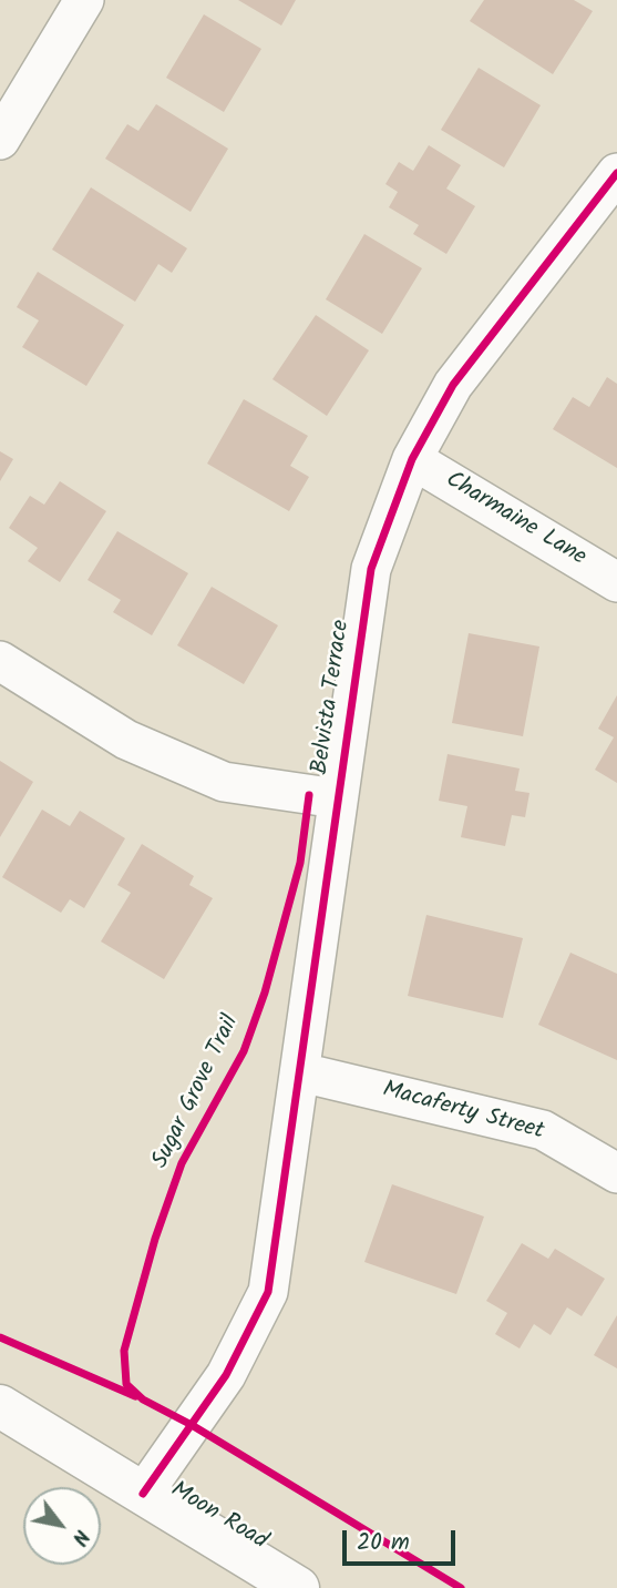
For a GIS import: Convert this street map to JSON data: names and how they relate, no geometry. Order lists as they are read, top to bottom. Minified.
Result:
{"streets":{"street":["Charmaine Lane","Belvista Terrace","Macaferty Street","Moon Road"],"cycle path":["Sugar Grove Trail"]},"crossings":[["Charmaine Lane","Belvista Terrace"],["Belvista Terrace","Macaferty Street"],["Belvista Terrace","Moon Road"]],"scale_bar":"20 m","north":"bottom right"}
